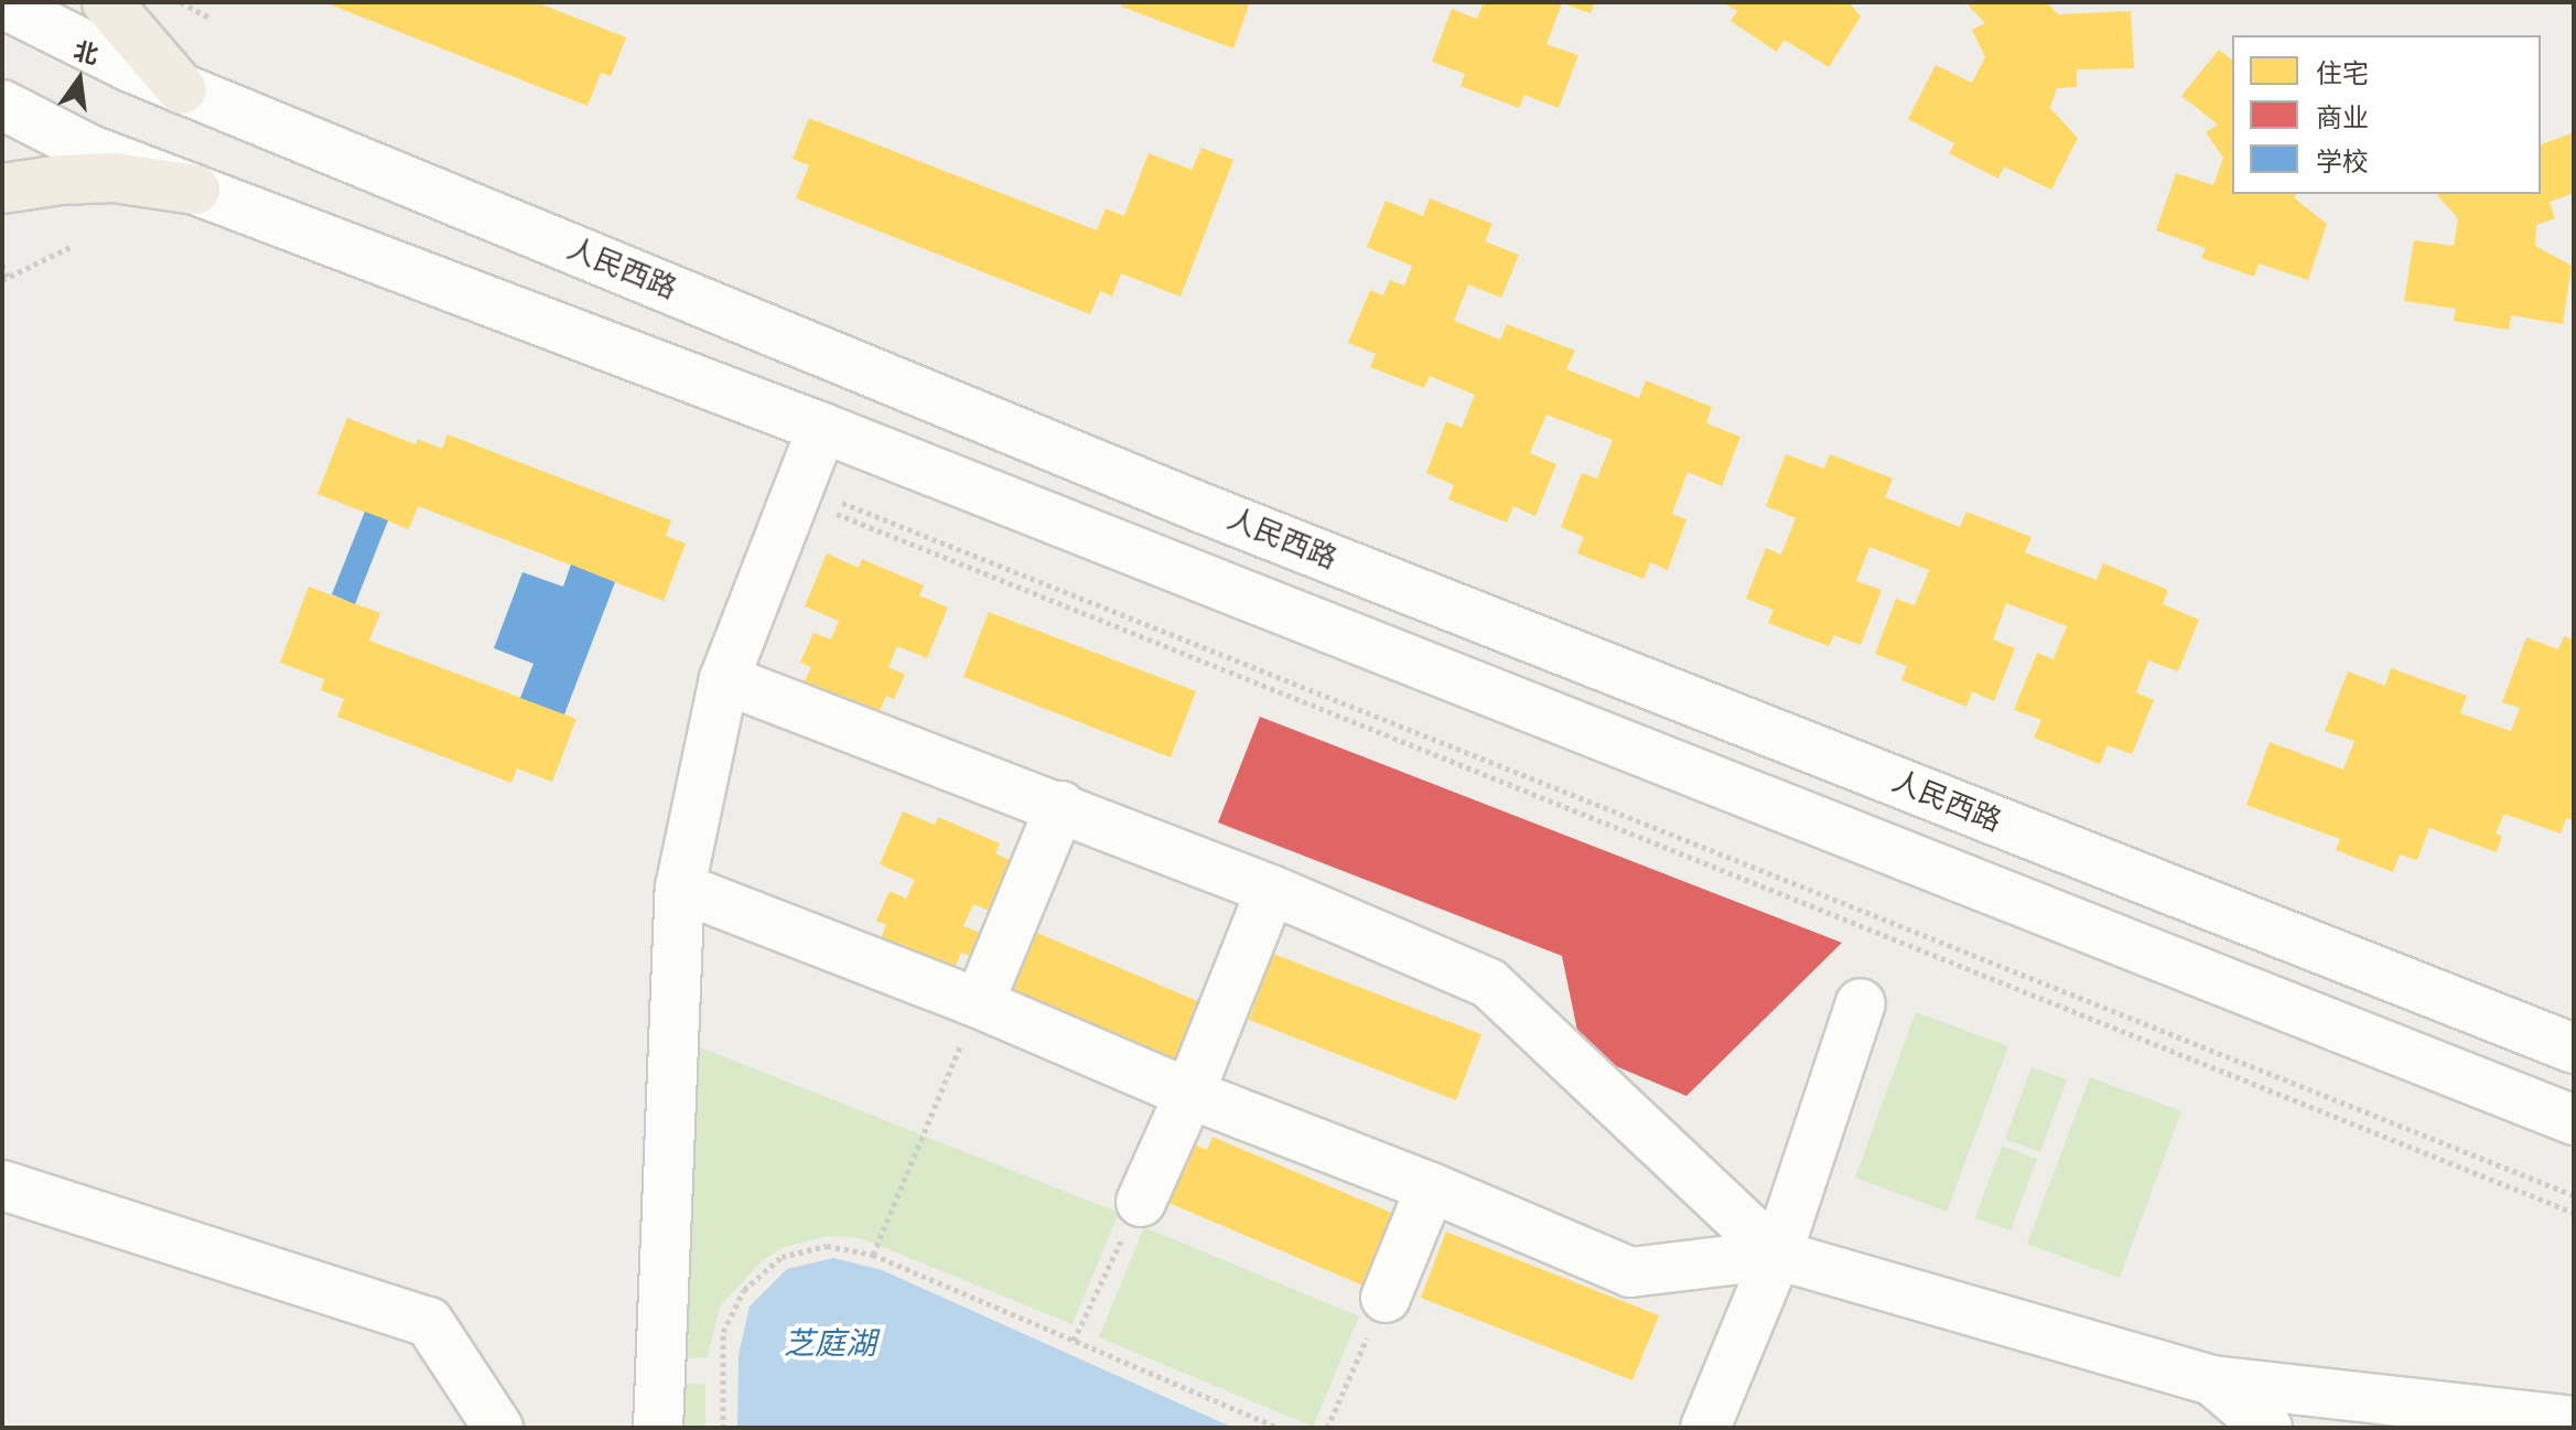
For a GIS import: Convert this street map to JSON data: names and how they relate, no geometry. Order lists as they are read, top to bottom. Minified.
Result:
{"streets":{"street":["人民西路"]},"water":["芝庭湖"],"legend":["住宅","商业","学校"],"north":"top"}
